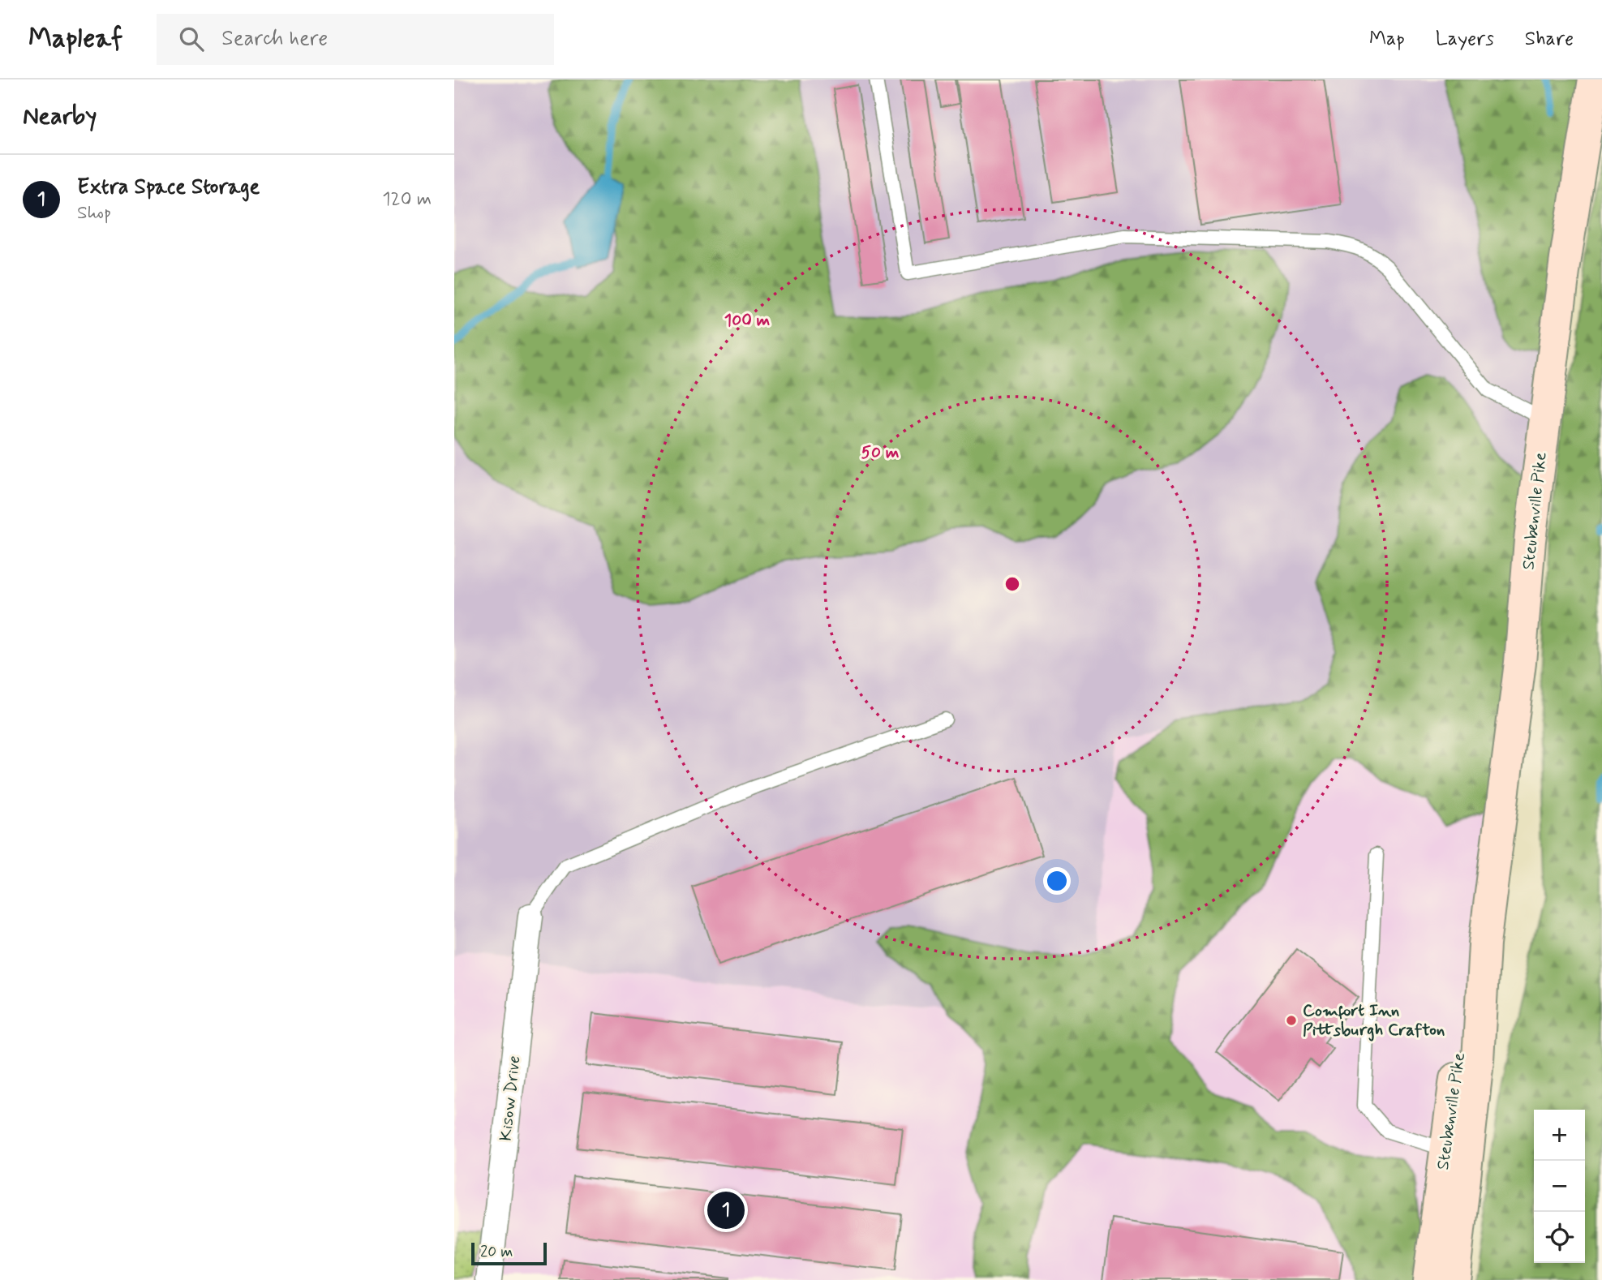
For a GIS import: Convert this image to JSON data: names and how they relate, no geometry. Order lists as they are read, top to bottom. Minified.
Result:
{"streets":{"main road":["Steubenville Pike"],"street":["Kisow Drive"]},"places":["Comfort Inn Pittsburgh Crafton"],"scale_bar":"20 m","page":{"header":"Mapleaf","search":"Search here","nav":["Map","Layers","Share"],"heading":"Nearby","list":[{"mark":"1","name":"Extra Space Storage","note":"Shop","value":"120 m"}],"map_buttons":["+","−"],"pins":"1","scale":"20 m"},"rings":["100 m","50 m"]}
